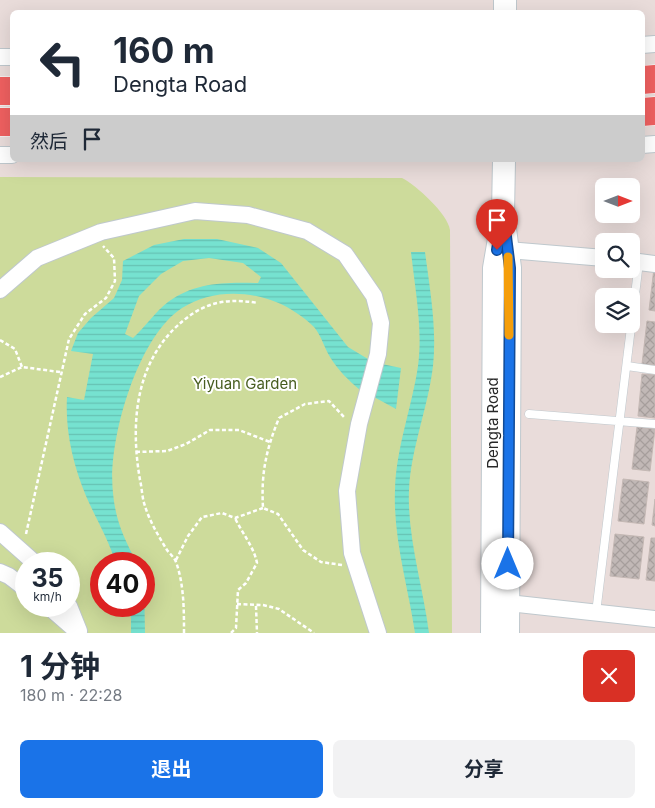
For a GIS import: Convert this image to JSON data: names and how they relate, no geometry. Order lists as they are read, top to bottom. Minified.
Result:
{"streets":{"street":["Dengta Road"]},"parks":["Yiyuan Garden"],"north":"right","page":{"turn":["160 m","Dengta Road"],"then":"然后","speed":"35 km/h","limit":"40","heading":["1 分钟","180 m · 22:28"],"buttons":["退出","分享"]}}
